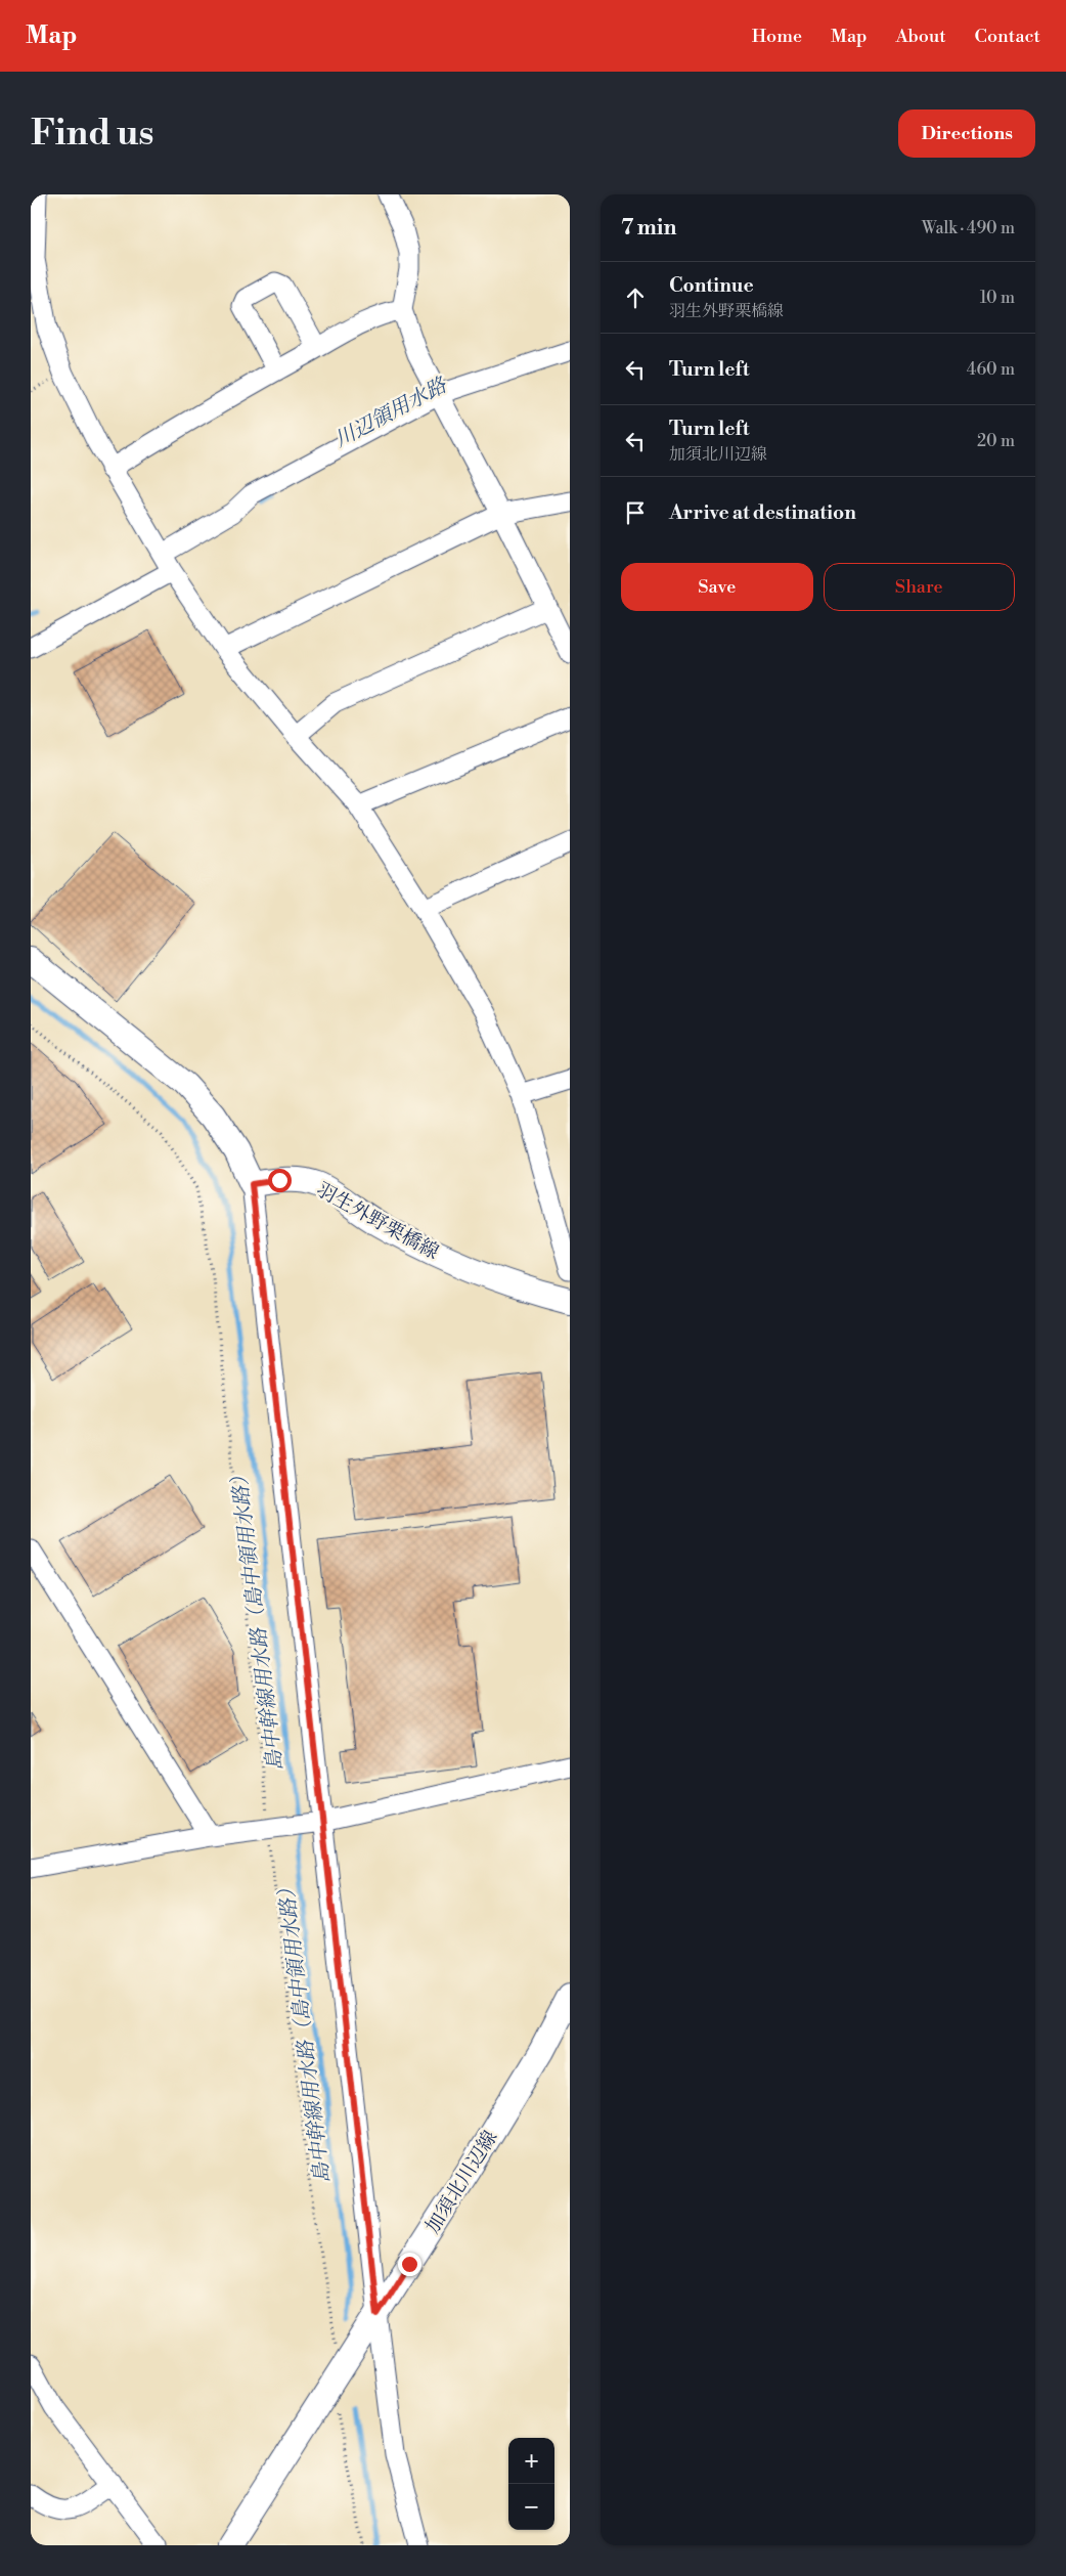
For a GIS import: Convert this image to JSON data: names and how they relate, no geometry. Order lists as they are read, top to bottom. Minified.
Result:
{"streets":{"main road":["羽生外野栗橋線","加須北川辺線"]},"water":["川辺領用水路","島中幹線用水路（島中領用水路）"],"page":{"header":"Map","nav":["Home","Map","About","Contact"],"buttons":["Directions",["Save","Share"]],"title":"Find us","heading":["7 min","Walk · 490 m"],"list":[["Continue","羽生外野栗橋線","10 m"],["Turn left","460 m"],["Turn left","加須北川辺線","20 m"],"Arrive at destination"],"map_buttons":["+","−"]}}
